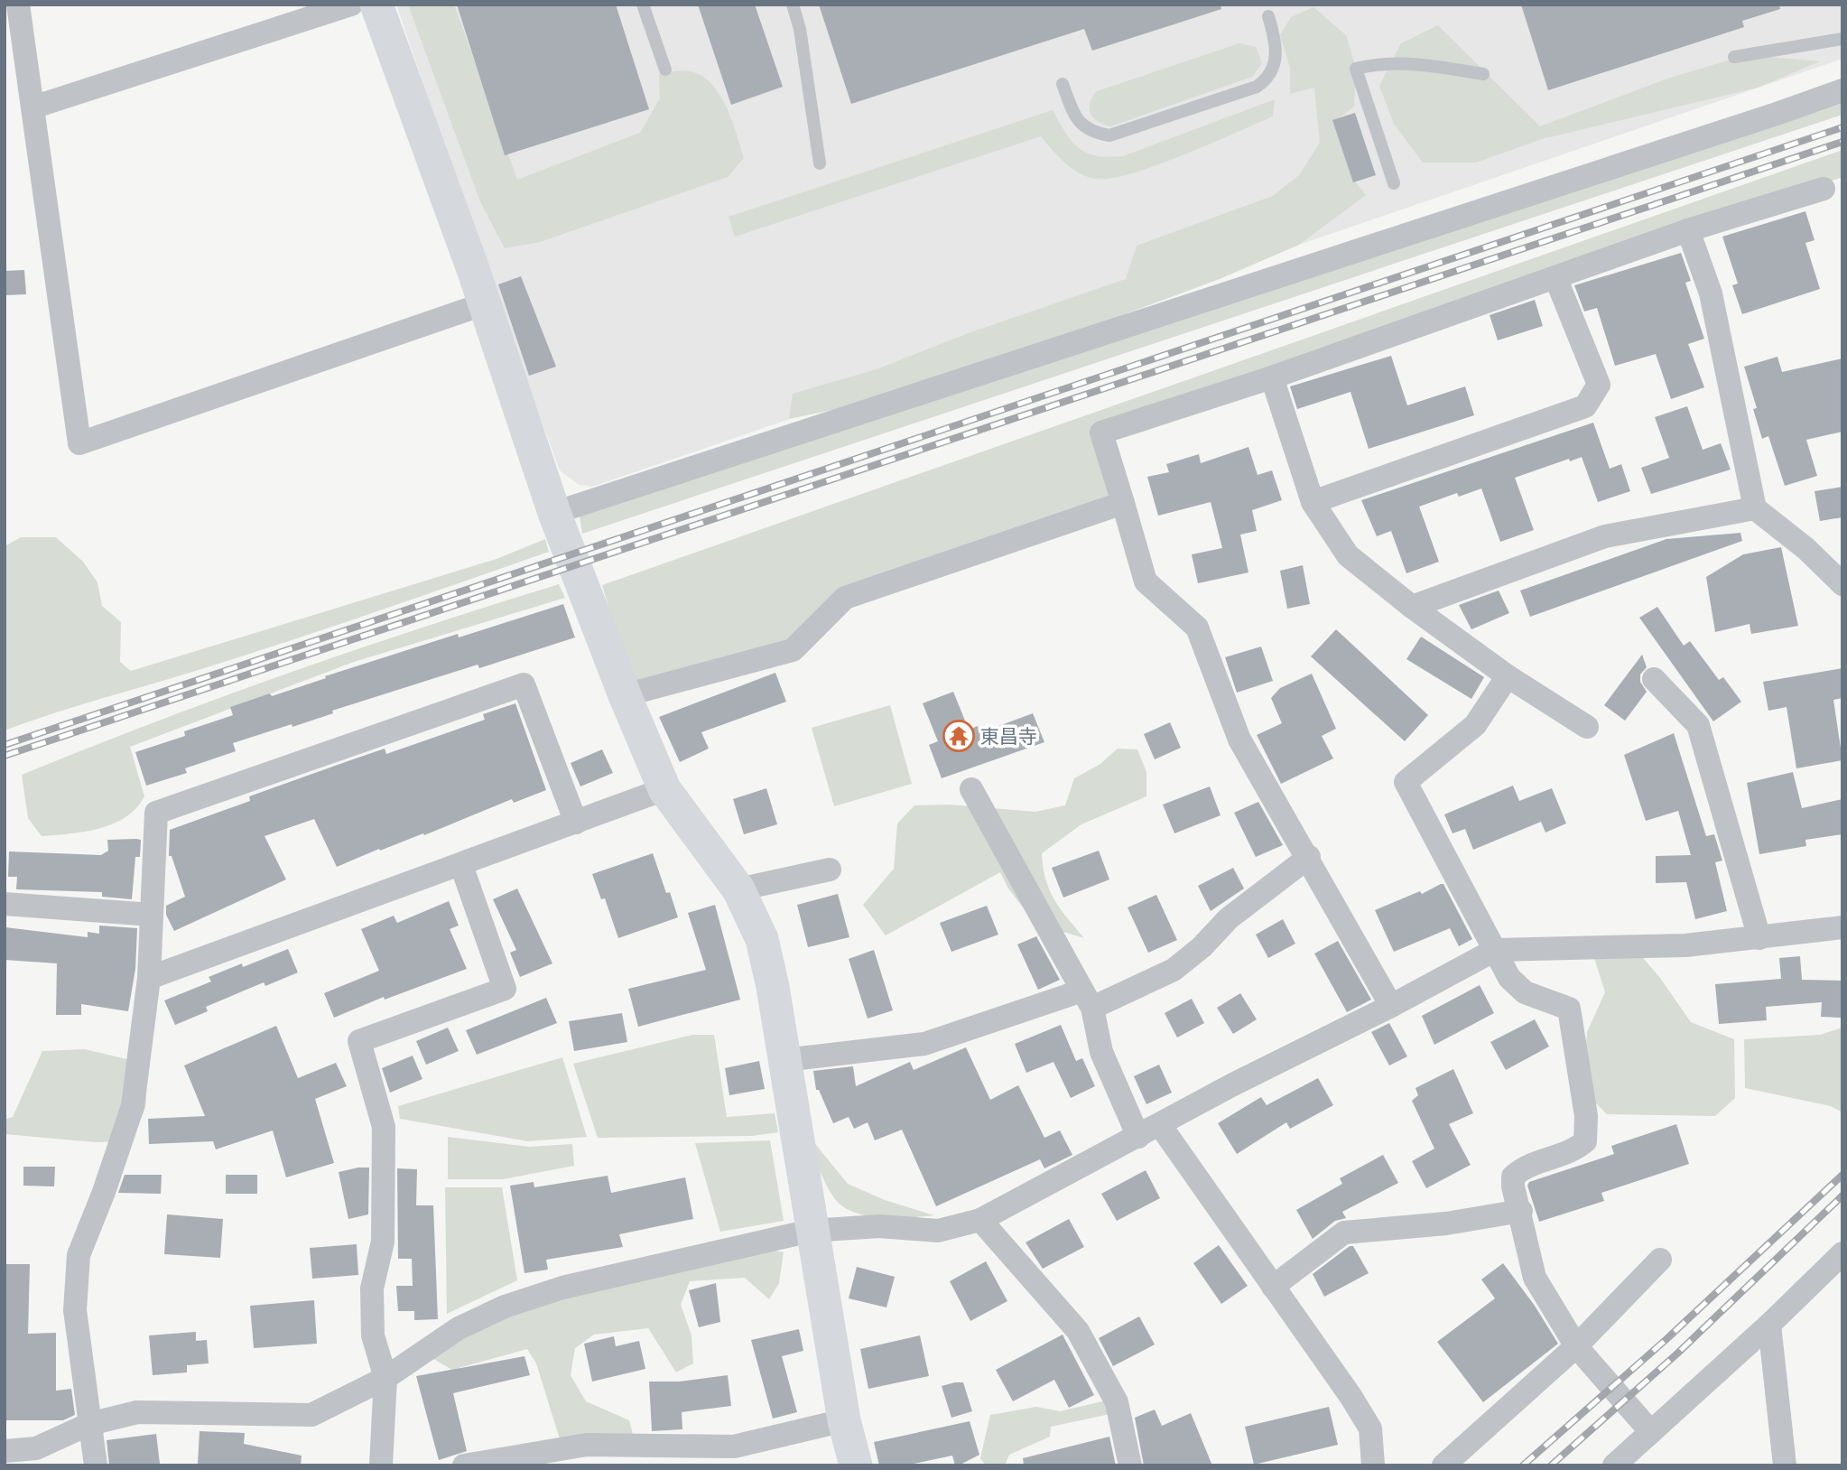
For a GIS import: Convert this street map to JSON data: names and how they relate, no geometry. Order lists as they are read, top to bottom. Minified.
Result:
{"places":{"temple":["東昌寺"]}}
